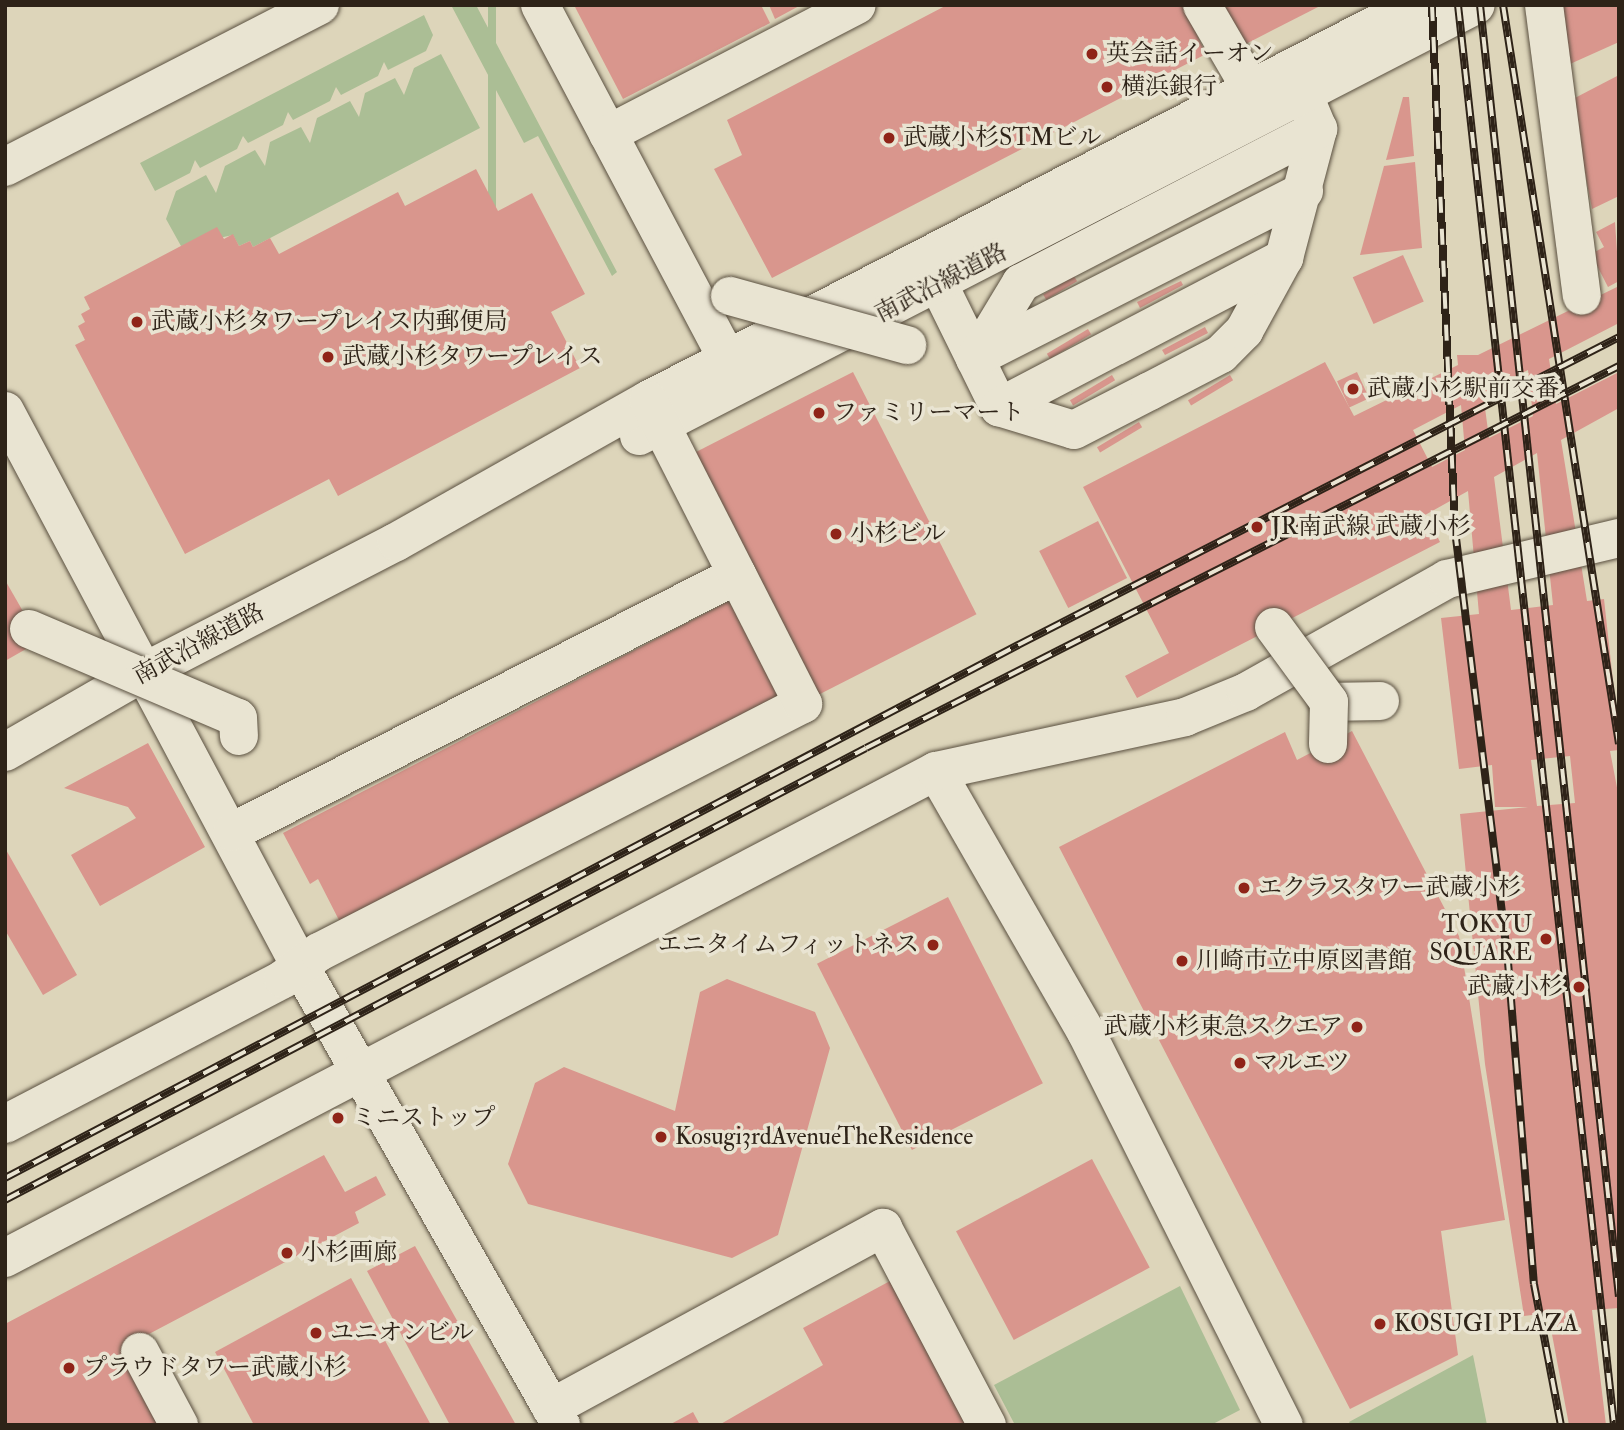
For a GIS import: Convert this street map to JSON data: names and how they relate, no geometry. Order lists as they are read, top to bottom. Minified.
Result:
{"streets":{"street":["南武沿線道路"]},"places":["英会話イーオン","横浜銀行","武蔵小杉STMビル","武蔵小杉タワープレイス内郵便局","武蔵小杉タワープレイス","武蔵小杉駅前交番","ファミリーマート","JR南武線 武蔵小杉","小杉ビル","エクラスタワー武蔵小杉","TOKYU SQUARE","エニタイムフィットネス","川崎市立中原図書館","武蔵小杉","武蔵小杉東急スクエア","マルエツ","ミニストップ","Kosugi3rdAvenueTheResidence","小杉画廊","KOSUGI PLAZA","ユニオンビル","プラウドタワー武蔵小杉"]}
